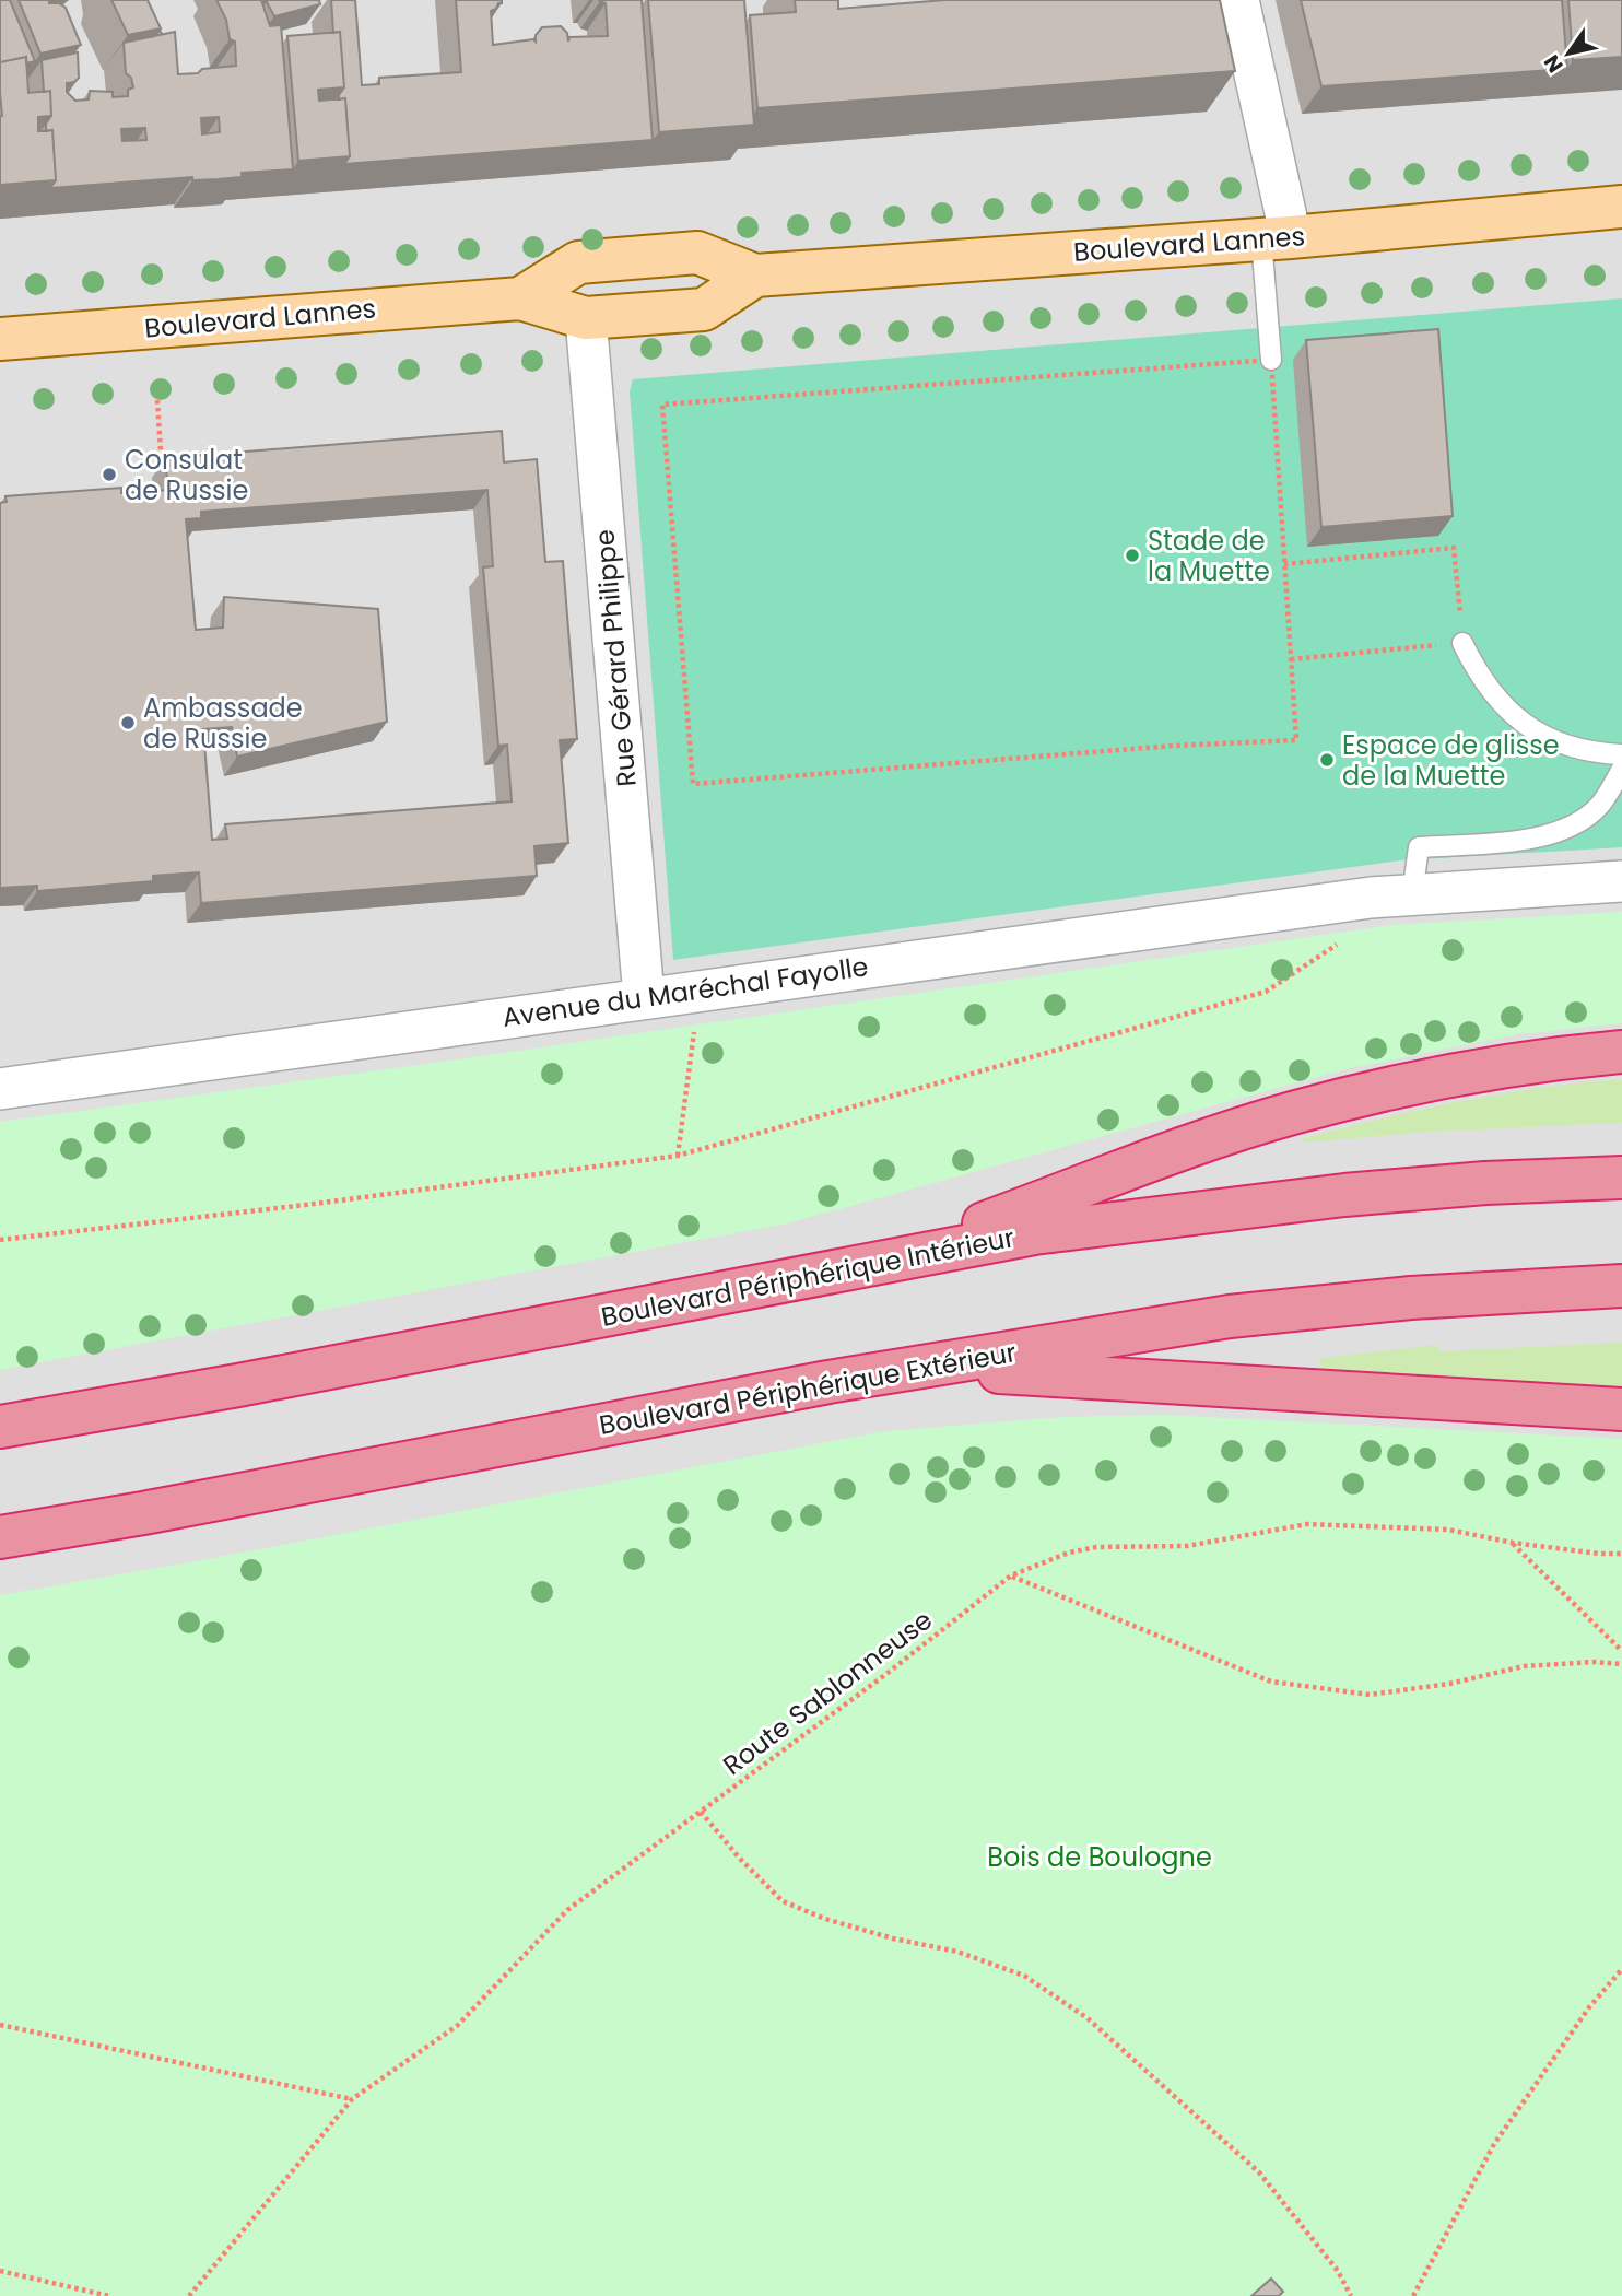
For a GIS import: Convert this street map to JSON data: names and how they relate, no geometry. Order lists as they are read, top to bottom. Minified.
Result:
{"streets":{"highway":["Boulevard Périphérique Intérieur","Boulevard Périphérique Extérieur"],"main road":["Boulevard Lannes"],"street":["Rue Gérard Philippe","Avenue du Maréchal Fayolle"],"path":["Route Sablonneuse"]},"crossings":[["Boulevard Lannes","Rue Gérard Philippe"],["Rue Gérard Philippe","Avenue du Maréchal Fayolle"]],"parks":["Bois de Boulogne"],"places":["Consulat de Russie","Stade de la Muette","Ambassade de Russie","Espace de glisse de la Muette"],"north":"bottom left"}
